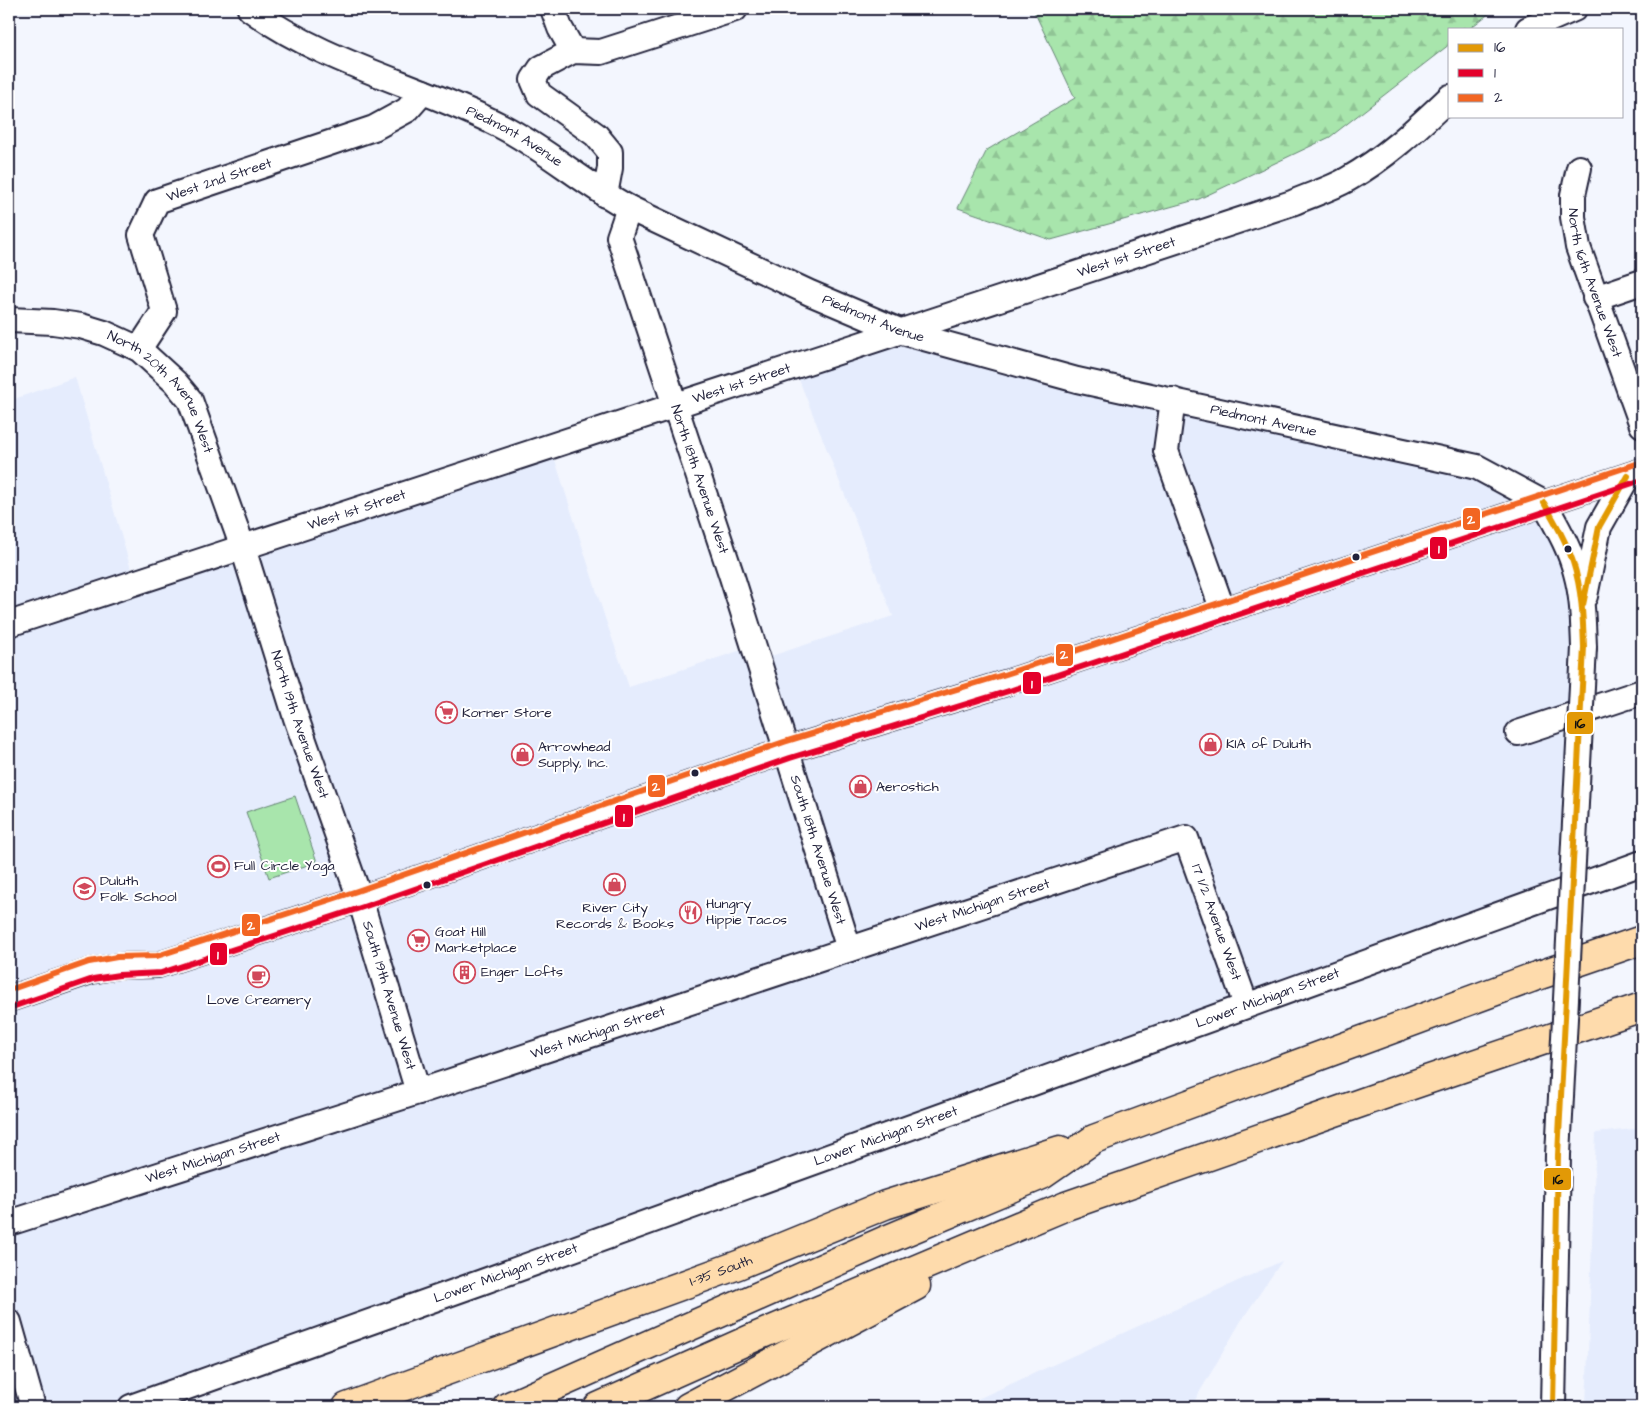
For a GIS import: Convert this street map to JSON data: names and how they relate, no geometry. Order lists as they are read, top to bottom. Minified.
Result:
{"streets":{"highway":["I-35 South"],"street":["Piedmont Avenue","West 2nd Street","West 1st Street","North 16th Avenue West","North 20th Avenue West","North 18th Avenue West","North 19th Avenue West","South 18th Avenue West","West Michigan Street","17 1/2 Avenue West","South 19th Avenue West","Lower Michigan Street"]},"crossings":[["Piedmont Avenue","West 2nd Street"],["Piedmont Avenue","West 1st Street"],["Piedmont Avenue","North 18th Avenue West"],["West 2nd Street","North 20th Avenue West"],["West 1st Street","North 20th Avenue West"],["West 1st Street","North 18th Avenue West"],["West 1st Street","North 19th Avenue West"],["North 20th Avenue West","North 19th Avenue West"],["North 18th Avenue West","South 18th Avenue West"],["North 19th Avenue West","South 19th Avenue West"],["South 18th Avenue West","West Michigan Street"],["West Michigan Street","17 1/2 Avenue West"],["West Michigan Street","South 19th Avenue West"],["17 1/2 Avenue West","Lower Michigan Street"]],"places":{"supermarket":["Korner Store","Goat Hill Marketplace"],"shop":["KIA of Duluth","Arrowhead Supply, Inc.","Aerostich","River City Records & Books"],"sports":["Full Circle Yoga"],"school or university":["Duluth Folk School"],"restaurant":["Hungry Hippie Tacos"],"building":["Enger Lofts"],"cafe":["Love Creamery"]},"lines":["transit line 2","transit line 16","transit line 1"],"legend":["16","1","2"]}
